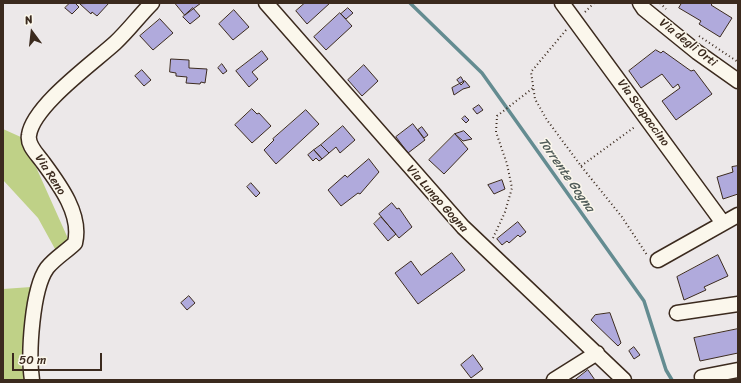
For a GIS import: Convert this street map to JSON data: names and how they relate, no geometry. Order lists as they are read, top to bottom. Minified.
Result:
{"streets":{"street":["Via degli Orti","Via Scapaccino","Via Reno","Via Lungo Gogna"]},"water":["Torrente Gogna"],"scale_bar":"50 m","north":"top"}
